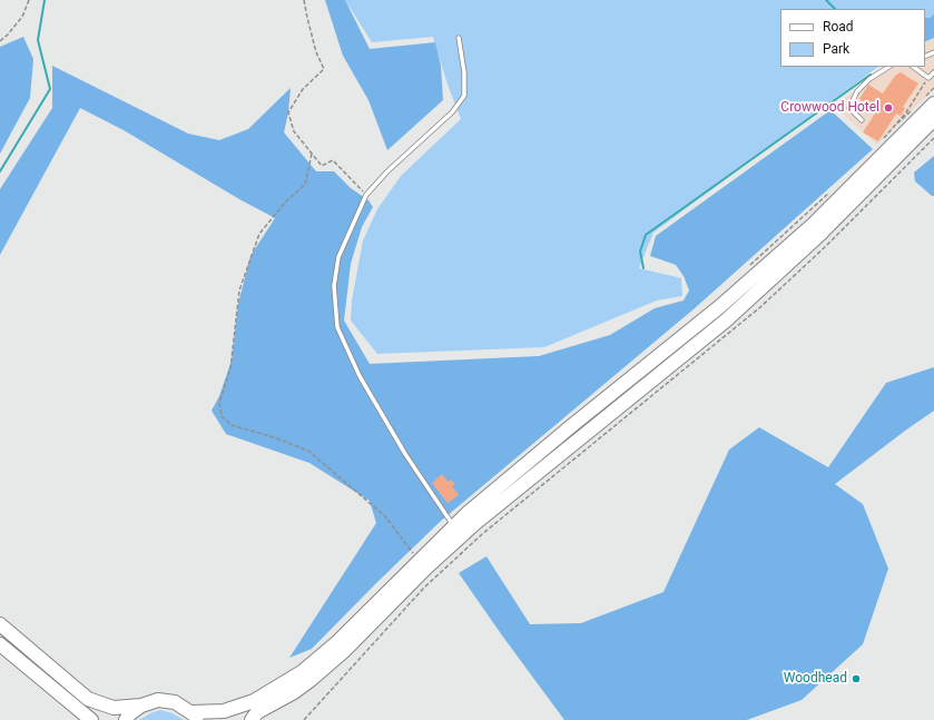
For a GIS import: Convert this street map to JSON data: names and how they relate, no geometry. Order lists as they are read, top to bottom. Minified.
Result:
{"places":["Crowwood Hotel","Woodhead"],"legend":["Road","Park"]}
